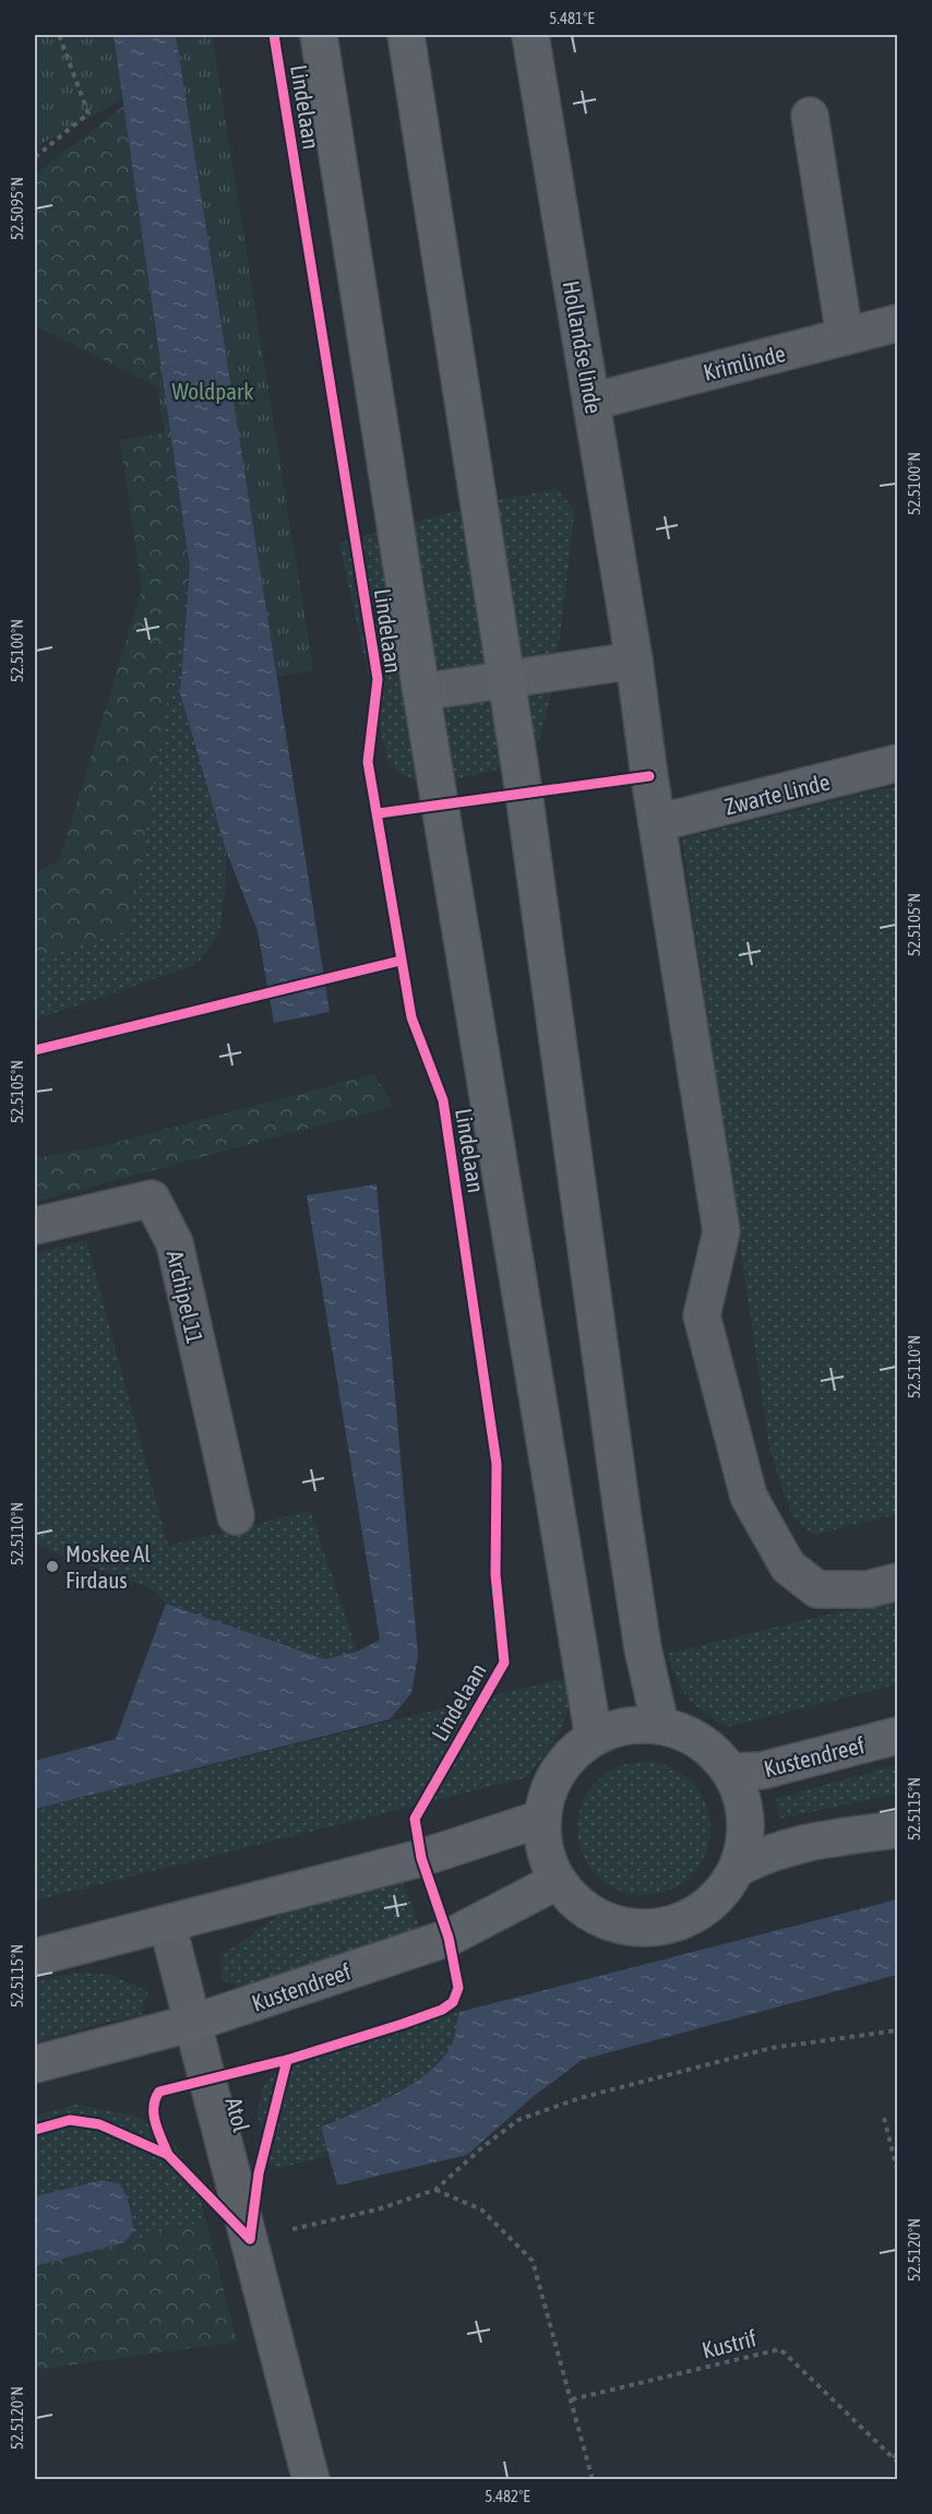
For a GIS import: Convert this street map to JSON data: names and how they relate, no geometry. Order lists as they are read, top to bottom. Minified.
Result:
{"streets":{"main road":["Lindelaan","Kustendreef"],"street":["Hollandse linde","Krimlinde","Zwarte Linde","Archipel 11","Atol"],"path":["Kustrif"]},"crossings":[["Lindelaan","Hollandse linde"],["Lindelaan","Kustendreef"],["Hollandse linde","Krimlinde"],["Hollandse linde","Zwarte Linde"],["Kustendreef","Atol"]],"parks":["Woldpark"],"places":["Moskee Al Firdaus"],"coordinates":["5.481°E","52.5095°N","52.5100°N","52.5105°N","52.5110°N","52.5115°N","52.5120°N","5.482°E"]}
